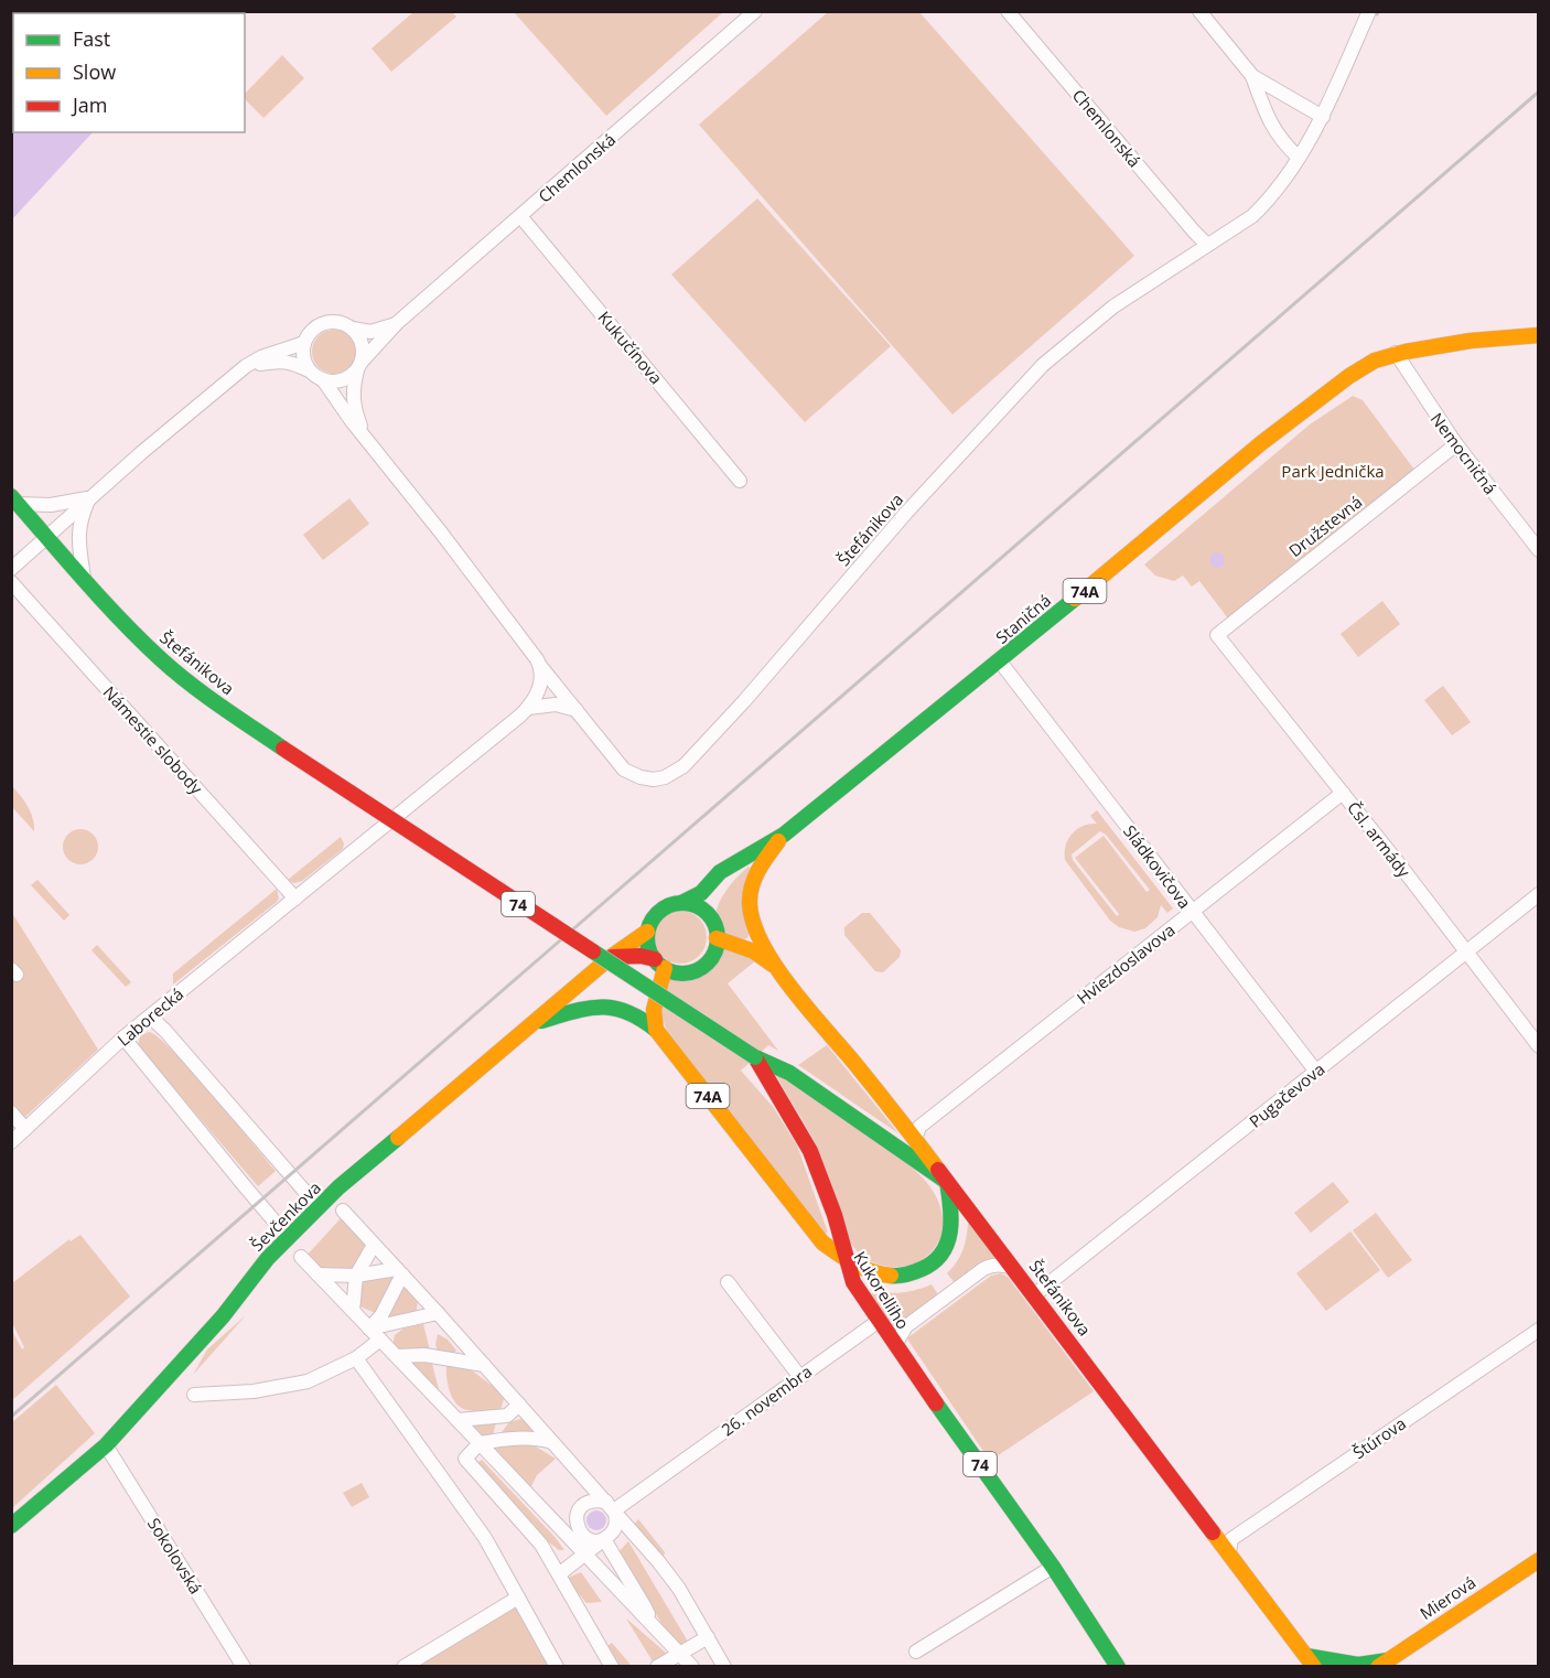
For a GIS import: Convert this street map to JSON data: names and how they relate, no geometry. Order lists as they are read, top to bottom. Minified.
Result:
{"streets":{"main road":["Štefánikova","74A","Staničná","74","Ševčenkova","Kukorelliho","Mierová"],"street":["Chemlonská","Kukučínova","Nemocničná","Družstevná","Námestie slobody","Čsl. armády","Sládkovičova","Hviezdoslavova","Laborecká","Pugačevova","26. novembra","Štúrova","Sokolovská"]},"crossings":[["Chemlonská","Kukučínova"],["Chemlonská","Štefánikova"],["Nemocničná","Družstevná"],["Nemocničná","74A"],["Nemocničná","Staničná"],["Družstevná","Čsl. armády"],["Štefánikova","74A"],["Štefánikova","74"],["Štefánikova","Hviezdoslavova"],["Štefánikova","Pugačevova"],["Štefánikova","Štúrova"],["74A","Staničná"],["74A","Ševčenkova"],["Staničná","Sládkovičova"],["Námestie slobody","Laborecká"],["Čsl. armády","Hviezdoslavova"],["Čsl. armády","Pugačevova"],["Sládkovičova","Hviezdoslavova"],["Sládkovičova","Pugačevova"],["74","Kukorelliho"],["74","Mierová"],["Ševčenkova","Kukorelliho"],["Ševčenkova","Sokolovská"],["Kukorelliho","26. novembra"]],"parks":["Park Jednička"],"legend":["Fast","Slow","Jam"]}
